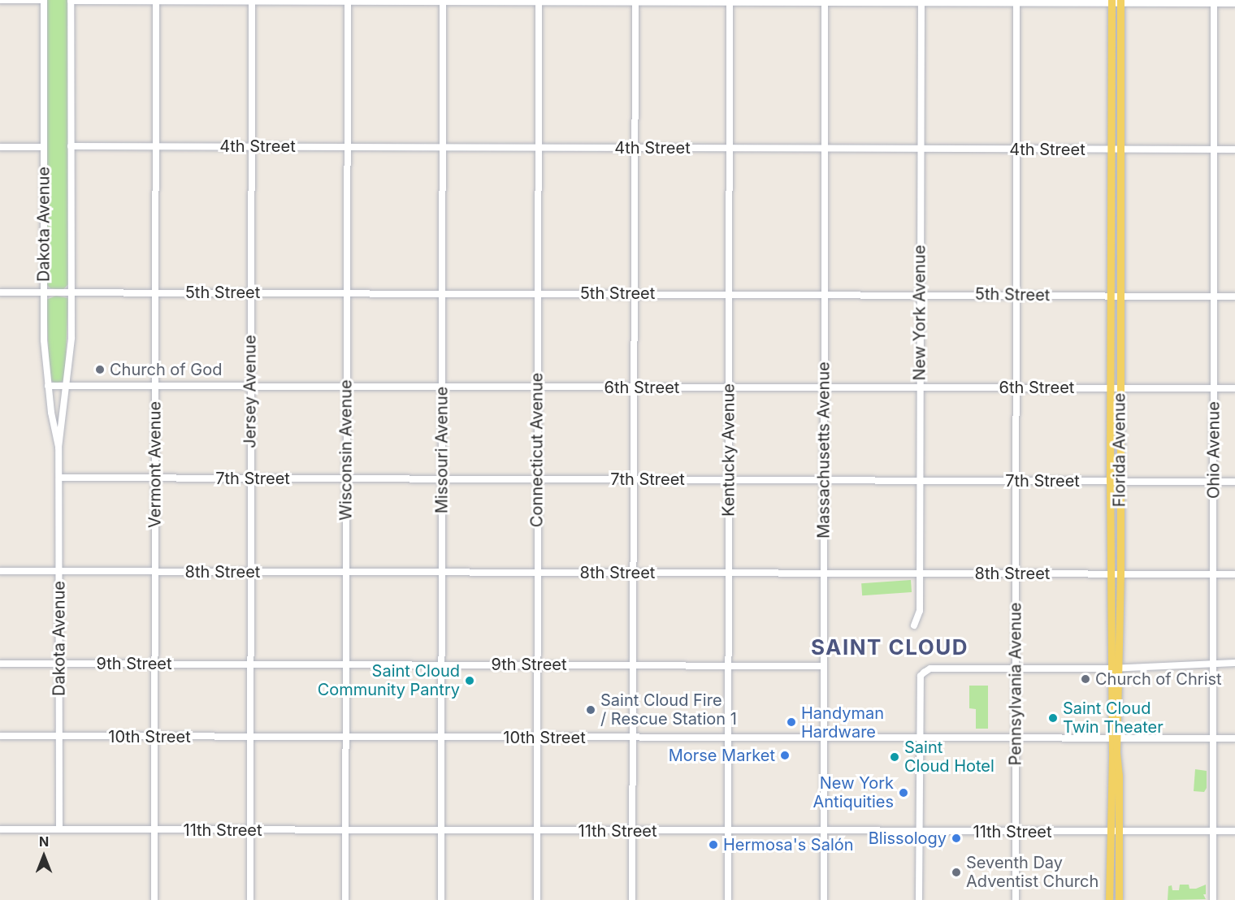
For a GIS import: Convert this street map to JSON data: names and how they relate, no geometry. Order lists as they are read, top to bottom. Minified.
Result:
{"streets":{"main road":["Florida Avenue"],"street":["4th Street","Dakota Avenue","5th Street","New York Avenue","6th Street","Jersey Avenue","Wisconsin Avenue","Missouri Avenue","Connecticut Avenue","Kentucky Avenue","Massachusetts Avenue","Ohio Avenue","Vermont Avenue","7th Street","8th Street","9th Street","Pennsylvania Avenue","10th Street","11th Street"]},"crossings":[["4th Street","Dakota Avenue"],["4th Street","New York Avenue"],["4th Street","Jersey Avenue"],["4th Street","Wisconsin Avenue"],["4th Street","Missouri Avenue"],["4th Street","Connecticut Avenue"],["4th Street","Kentucky Avenue"],["4th Street","Massachusetts Avenue"],["4th Street","Florida Avenue"],["4th Street","Ohio Avenue"],["4th Street","Vermont Avenue"],["4th Street","Pennsylvania Avenue"],["Dakota Avenue","5th Street"],["Dakota Avenue","6th Street"],["Dakota Avenue","7th Street"],["Dakota Avenue","8th Street"],["Dakota Avenue","9th Street"],["Dakota Avenue","10th Street"],["Dakota Avenue","11th Street"],["5th Street","New York Avenue"],["5th Street","Jersey Avenue"],["5th Street","Wisconsin Avenue"],["5th Street","Missouri Avenue"],["5th Street","Connecticut Avenue"],["5th Street","Kentucky Avenue"],["5th Street","Massachusetts Avenue"],["5th Street","Florida Avenue"],["5th Street","Ohio Avenue"],["5th Street","Vermont Avenue"],["5th Street","Pennsylvania Avenue"],["New York Avenue","6th Street"],["New York Avenue","7th Street"],["New York Avenue","8th Street"],["6th Street","Jersey Avenue"],["6th Street","Wisconsin Avenue"],["6th Street","Missouri Avenue"],["6th Street","Connecticut Avenue"],["6th Street","Kentucky Avenue"],["6th Street","Massachusetts Avenue"],["6th Street","Florida Avenue"],["6th Street","Ohio Avenue"],["6th Street","Vermont Avenue"],["6th Street","Pennsylvania Avenue"],["Jersey Avenue","7th Street"],["Jersey Avenue","8th Street"],["Jersey Avenue","9th Street"],["Jersey Avenue","10th Street"],["Jersey Avenue","11th Street"],["Wisconsin Avenue","7th Street"],["Wisconsin Avenue","8th Street"],["Wisconsin Avenue","9th Street"],["Wisconsin Avenue","10th Street"],["Wisconsin Avenue","11th Street"],["Missouri Avenue","7th Street"],["Missouri Avenue","8th Street"],["Missouri Avenue","9th Street"],["Missouri Avenue","10th Street"],["Missouri Avenue","11th Street"],["Connecticut Avenue","7th Street"],["Connecticut Avenue","8th Street"],["Connecticut Avenue","9th Street"],["Connecticut Avenue","10th Street"],["Connecticut Avenue","11th Street"],["Kentucky Avenue","7th Street"],["Kentucky Avenue","8th Street"],["Kentucky Avenue","9th Street"],["Kentucky Avenue","10th Street"],["Kentucky Avenue","11th Street"],["Massachusetts Avenue","7th Street"],["Massachusetts Avenue","8th Street"],["Massachusetts Avenue","9th Street"],["Massachusetts Avenue","10th Street"],["Massachusetts Avenue","11th Street"],["Florida Avenue","7th Street"],["Florida Avenue","8th Street"],["Florida Avenue","10th Street"],["Florida Avenue","11th Street"],["Ohio Avenue","7th Street"],["Ohio Avenue","8th Street"],["Ohio Avenue","10th Street"],["Ohio Avenue","11th Street"],["Vermont Avenue","7th Street"],["Vermont Avenue","8th Street"],["Vermont Avenue","9th Street"],["Vermont Avenue","10th Street"],["Vermont Avenue","11th Street"],["7th Street","Pennsylvania Avenue"],["8th Street","Pennsylvania Avenue"],["Pennsylvania Avenue","10th Street"],["Pennsylvania Avenue","11th Street"]],"districts":["SAINT CLOUD"],"places":["Church of God","Church of Christ","Saint Cloud Community Pantry","Saint Cloud Fire / Rescue Station 1","Saint Cloud Twin Theater","Handyman Hardware","Morse Market","Saint Cloud Hotel","New York Antiquities","Blissology","Hermosa's Salón","Seventh Day Adventist Church"],"north":"top"}
